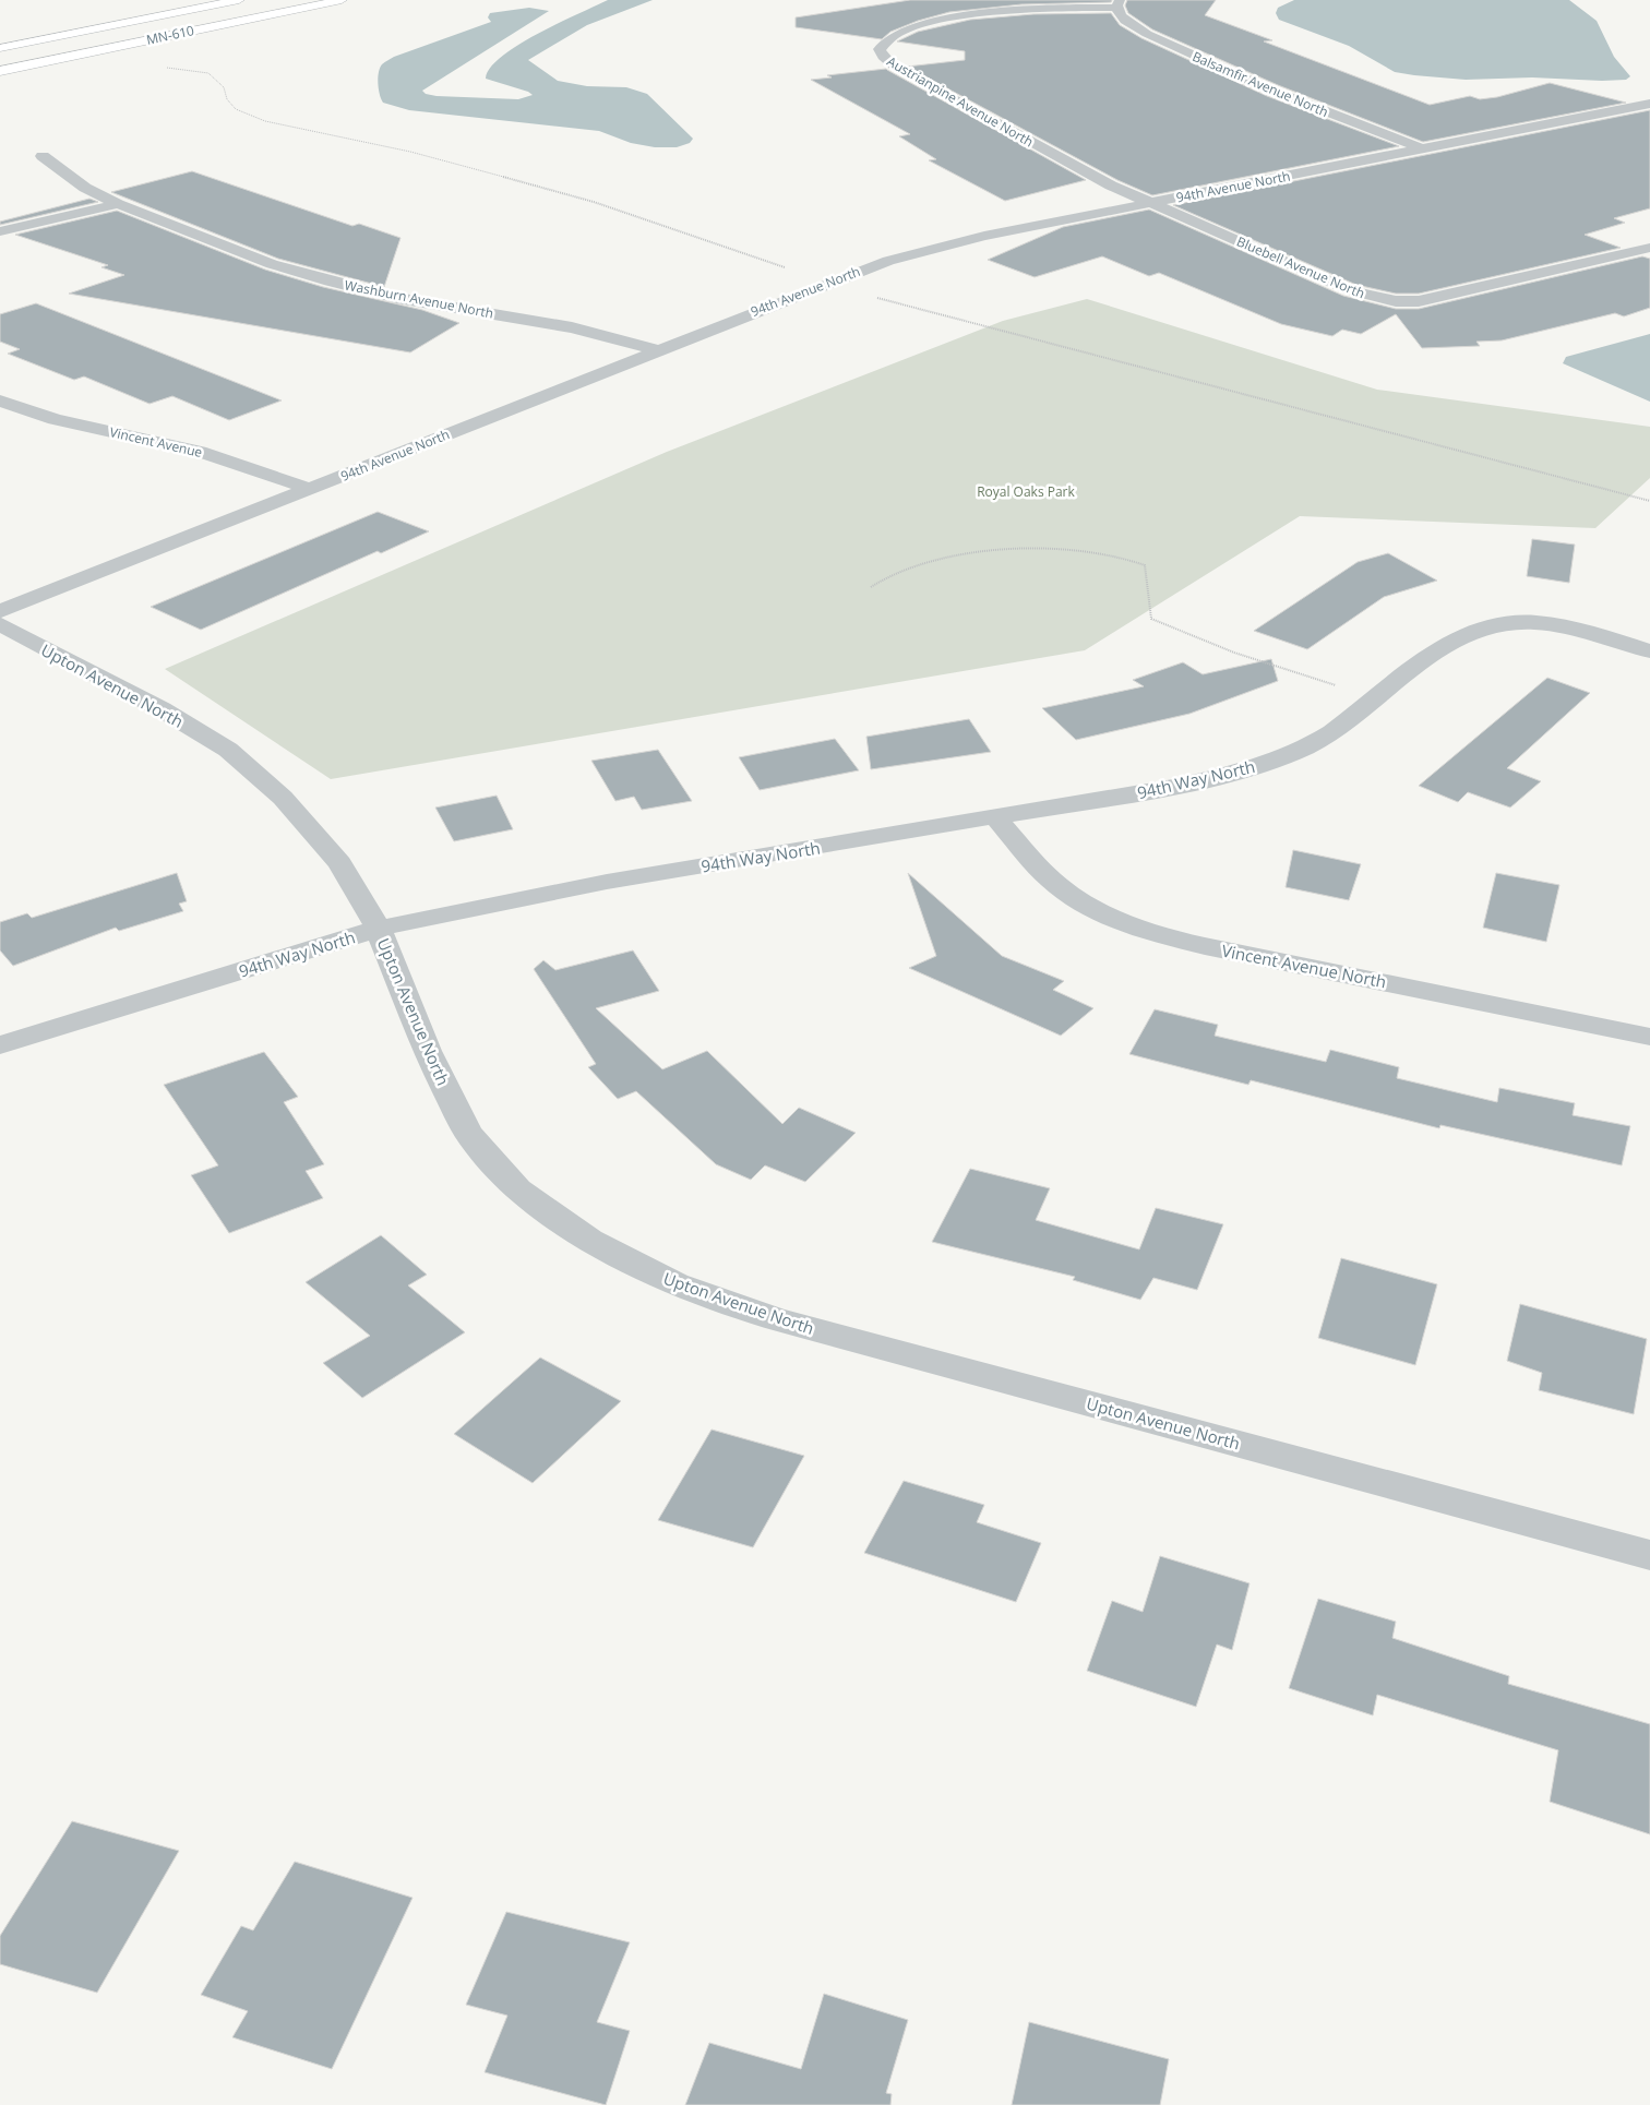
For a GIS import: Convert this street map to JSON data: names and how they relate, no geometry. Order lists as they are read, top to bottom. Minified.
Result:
{"streets":{"highway":["MN-610"],"street":["Balsamfir Avenue North","Austrianpine Avenue North","94th Avenue North","Bluebell Avenue North","Washburn Avenue North","Vincent Avenue","Upton Avenue North","94th Way North","Vincent Avenue North"]},"crossings":[["Balsamfir Avenue North","Austrianpine Avenue North"],["Balsamfir Avenue North","94th Avenue North"],["Austrianpine Avenue North","94th Avenue North"],["Austrianpine Avenue North","Bluebell Avenue North"],["94th Avenue North","Bluebell Avenue North"],["94th Avenue North","Washburn Avenue North"],["94th Avenue North","Vincent Avenue"],["Upton Avenue North","94th Way North"],["94th Way North","Vincent Avenue North"]],"parks":["Royal Oaks Park"]}
